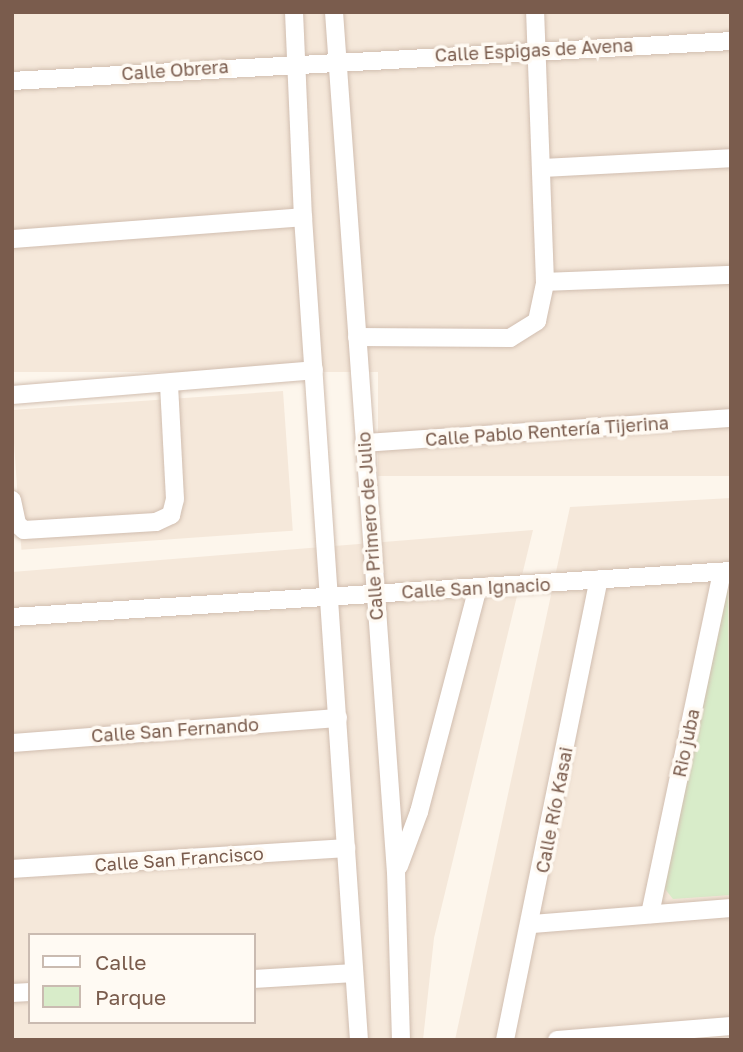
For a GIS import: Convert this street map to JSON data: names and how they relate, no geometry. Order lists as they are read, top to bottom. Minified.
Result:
{"streets":{"street":["Calle Espigas de Avena","Calle Obrera","Calle Pablo Rentería Tijerina","Calle Primero de Julio","Calle San Ignacio","Calle San Fernando","Rio juba","Calle Río Kasai","Calle San Francisco"]},"crossings":[["Calle Espigas de Avena","Calle Obrera"],["Calle Espigas de Avena","Calle Primero de Julio"],["Calle Obrera","Calle Primero de Julio"],["Calle Pablo Rentería Tijerina","Calle Primero de Julio"],["Calle Primero de Julio","Calle San Ignacio"],["Calle San Ignacio","Rio juba"],["Calle San Ignacio","Calle Río Kasai"]],"legend":["Calle","Parque"]}
